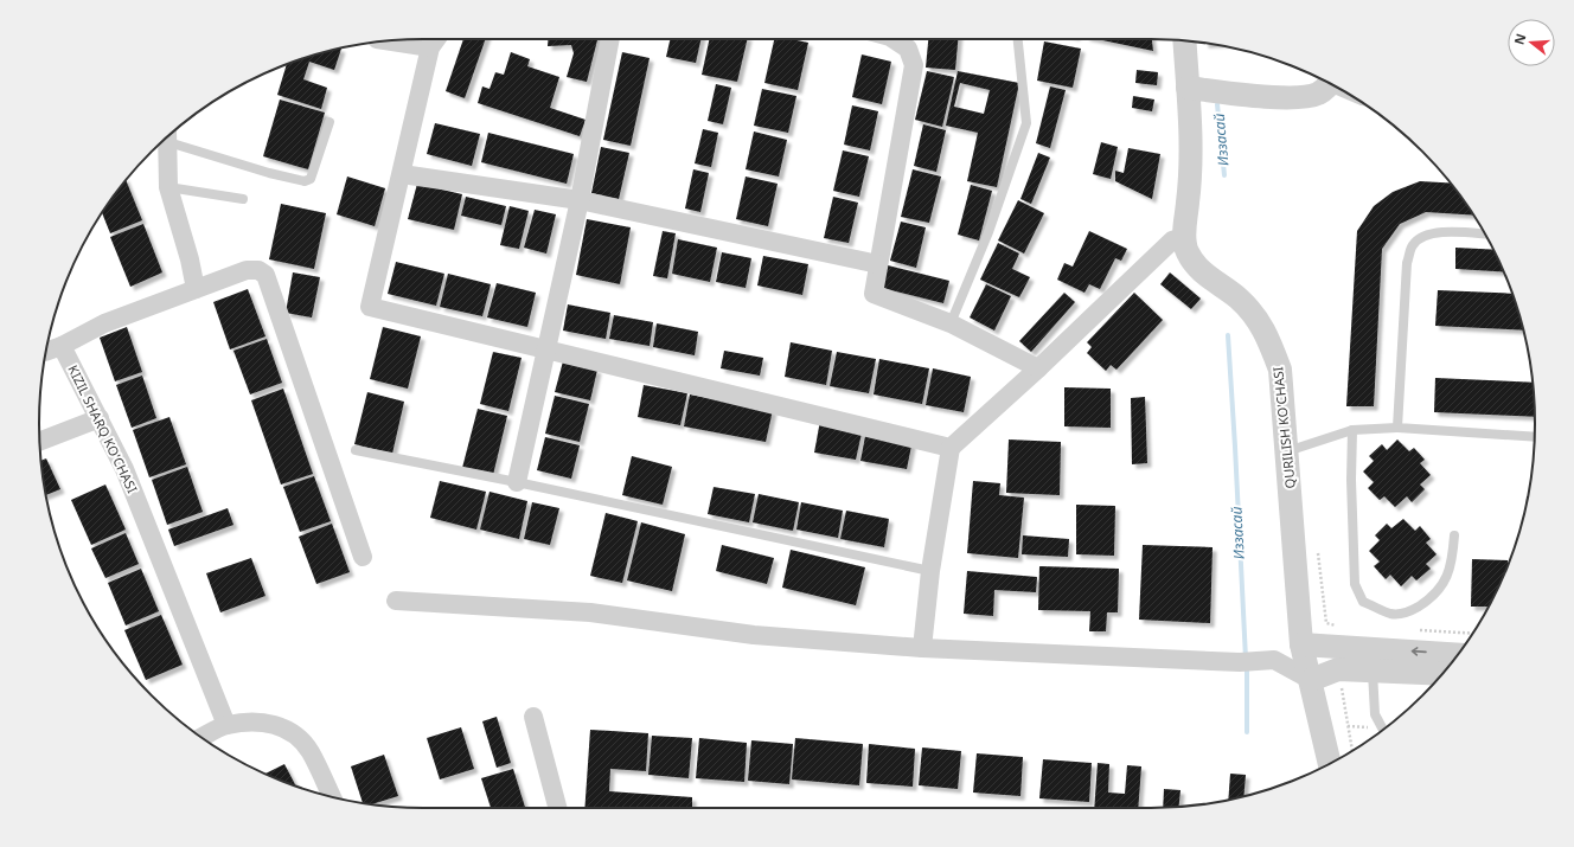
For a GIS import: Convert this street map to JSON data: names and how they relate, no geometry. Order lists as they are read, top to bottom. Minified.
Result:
{"streets":{"street":["QURILISH KO'CHASI","KIZIL SHARQ KO'CHASI"]},"water":["Иззасай"],"north":"left"}
